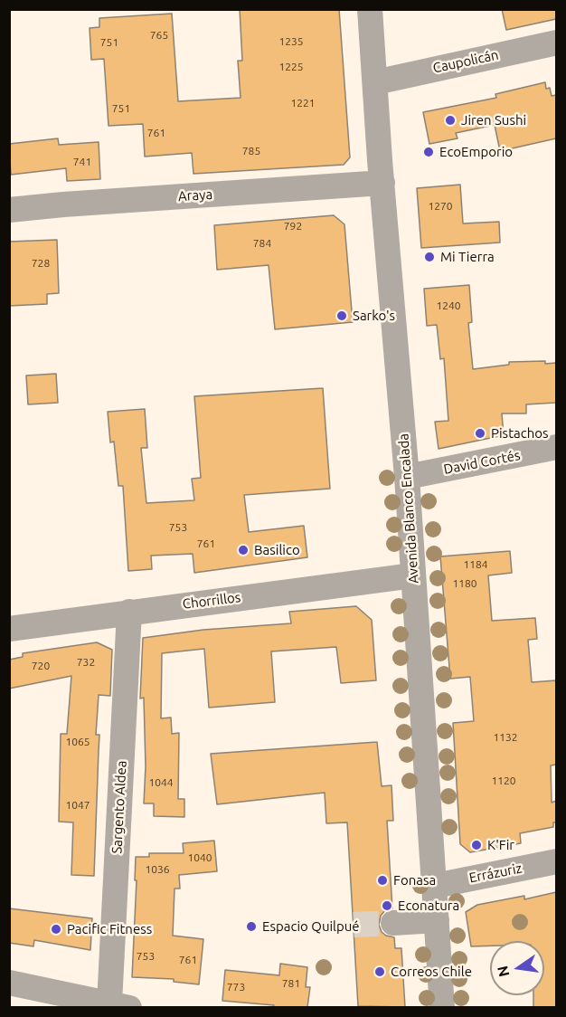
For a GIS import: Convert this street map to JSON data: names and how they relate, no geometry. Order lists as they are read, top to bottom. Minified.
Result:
{"streets":{"street":["Caupolicán","Araya","David Cortés","Avenida Blanco Encalada","Chorrillos","Sargento Aldea","Errázuriz"]},"crossings":[["Caupolicán","Avenida Blanco Encalada"],["Araya","Avenida Blanco Encalada"],["David Cortés","Avenida Blanco Encalada"],["Avenida Blanco Encalada","Chorrillos"],["Avenida Blanco Encalada","Errázuriz"],["Chorrillos","Sargento Aldea"]],"places":["Jiren Sushi","EcoEmporio","Mi Tierra","Sarko's","Pistachos","Basilico","K'Fir","Fonasa","Econatura","Espacio Quilpué","Pacific Fitness","Correos Chile"],"house_numbers":["765","1235","751","1225","1221","751","761","785","741","1270","792","784","728","1240","753","761","1184","1180","732","720","1132","1065","1120","1044","1047","1040","1036","753","761","781","773"],"north":"left"}
